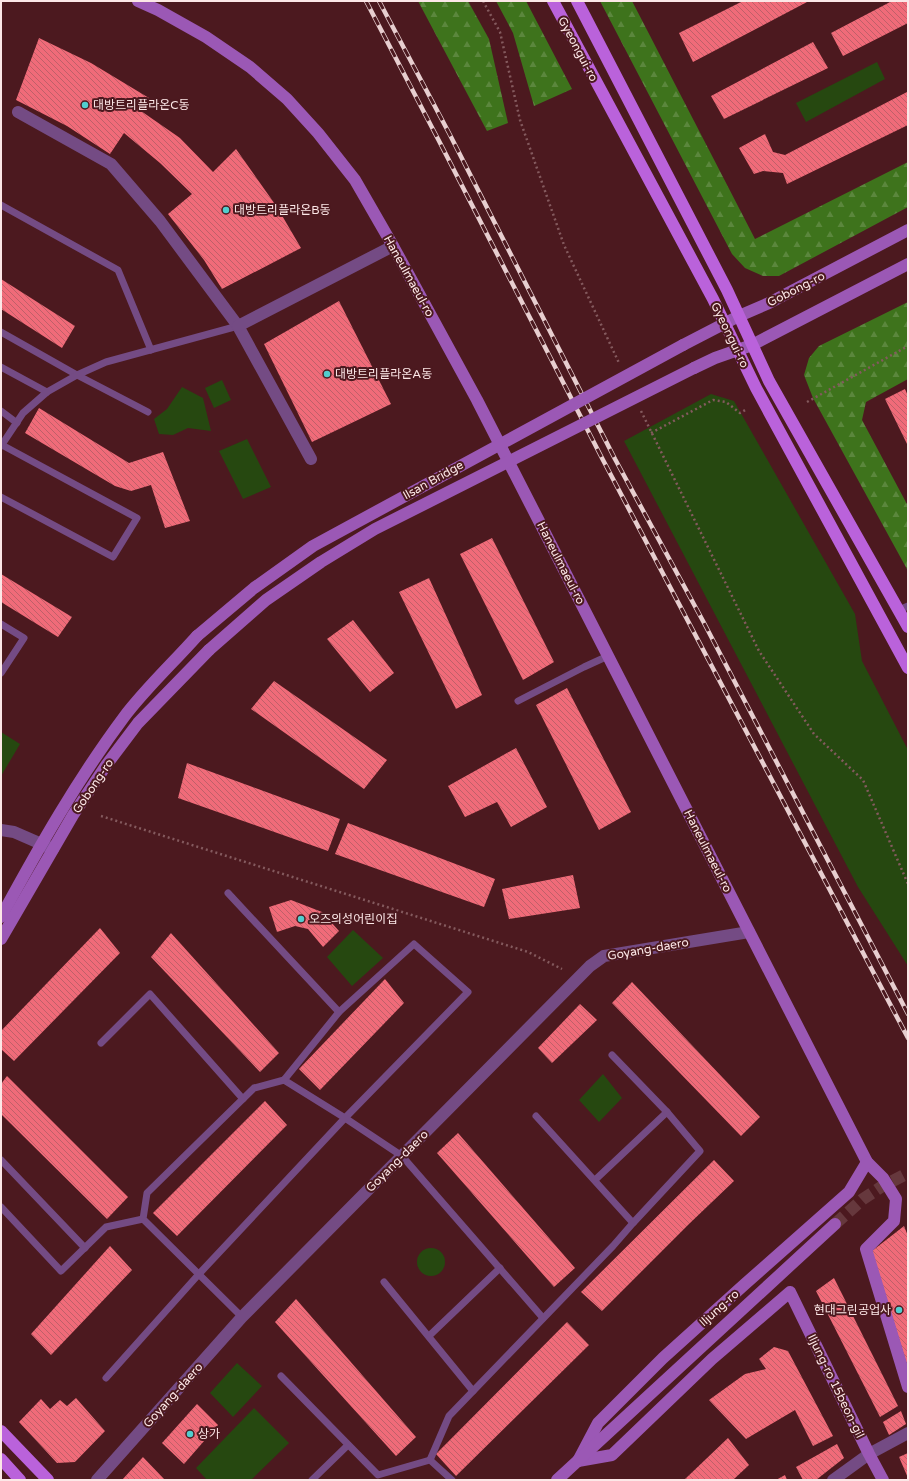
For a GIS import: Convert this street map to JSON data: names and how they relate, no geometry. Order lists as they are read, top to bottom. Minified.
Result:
{"streets":{"main road":["Gyeongui-ro","Haneulmaeul-ro","Gobong-ro","Ilsan Bridge","Iljung-ro","Iljung-ro 15beon-gil"],"street":["Goyang-daero"]},"crossings":[["Gyeongui-ro","Gobong-ro"],["Gyeongui-ro","Ilsan Bridge"],["Haneulmaeul-ro","Goyang-daero"],["Haneulmaeul-ro","Iljung-ro"],["Gobong-ro","Ilsan Bridge"],["Iljung-ro","Iljung-ro 15beon-gil"]],"places":["대방트리플라온C동","대방트리플라온B동","대방트리플라온A동","오즈의성어린이집","현대그린공업사","상가"]}
